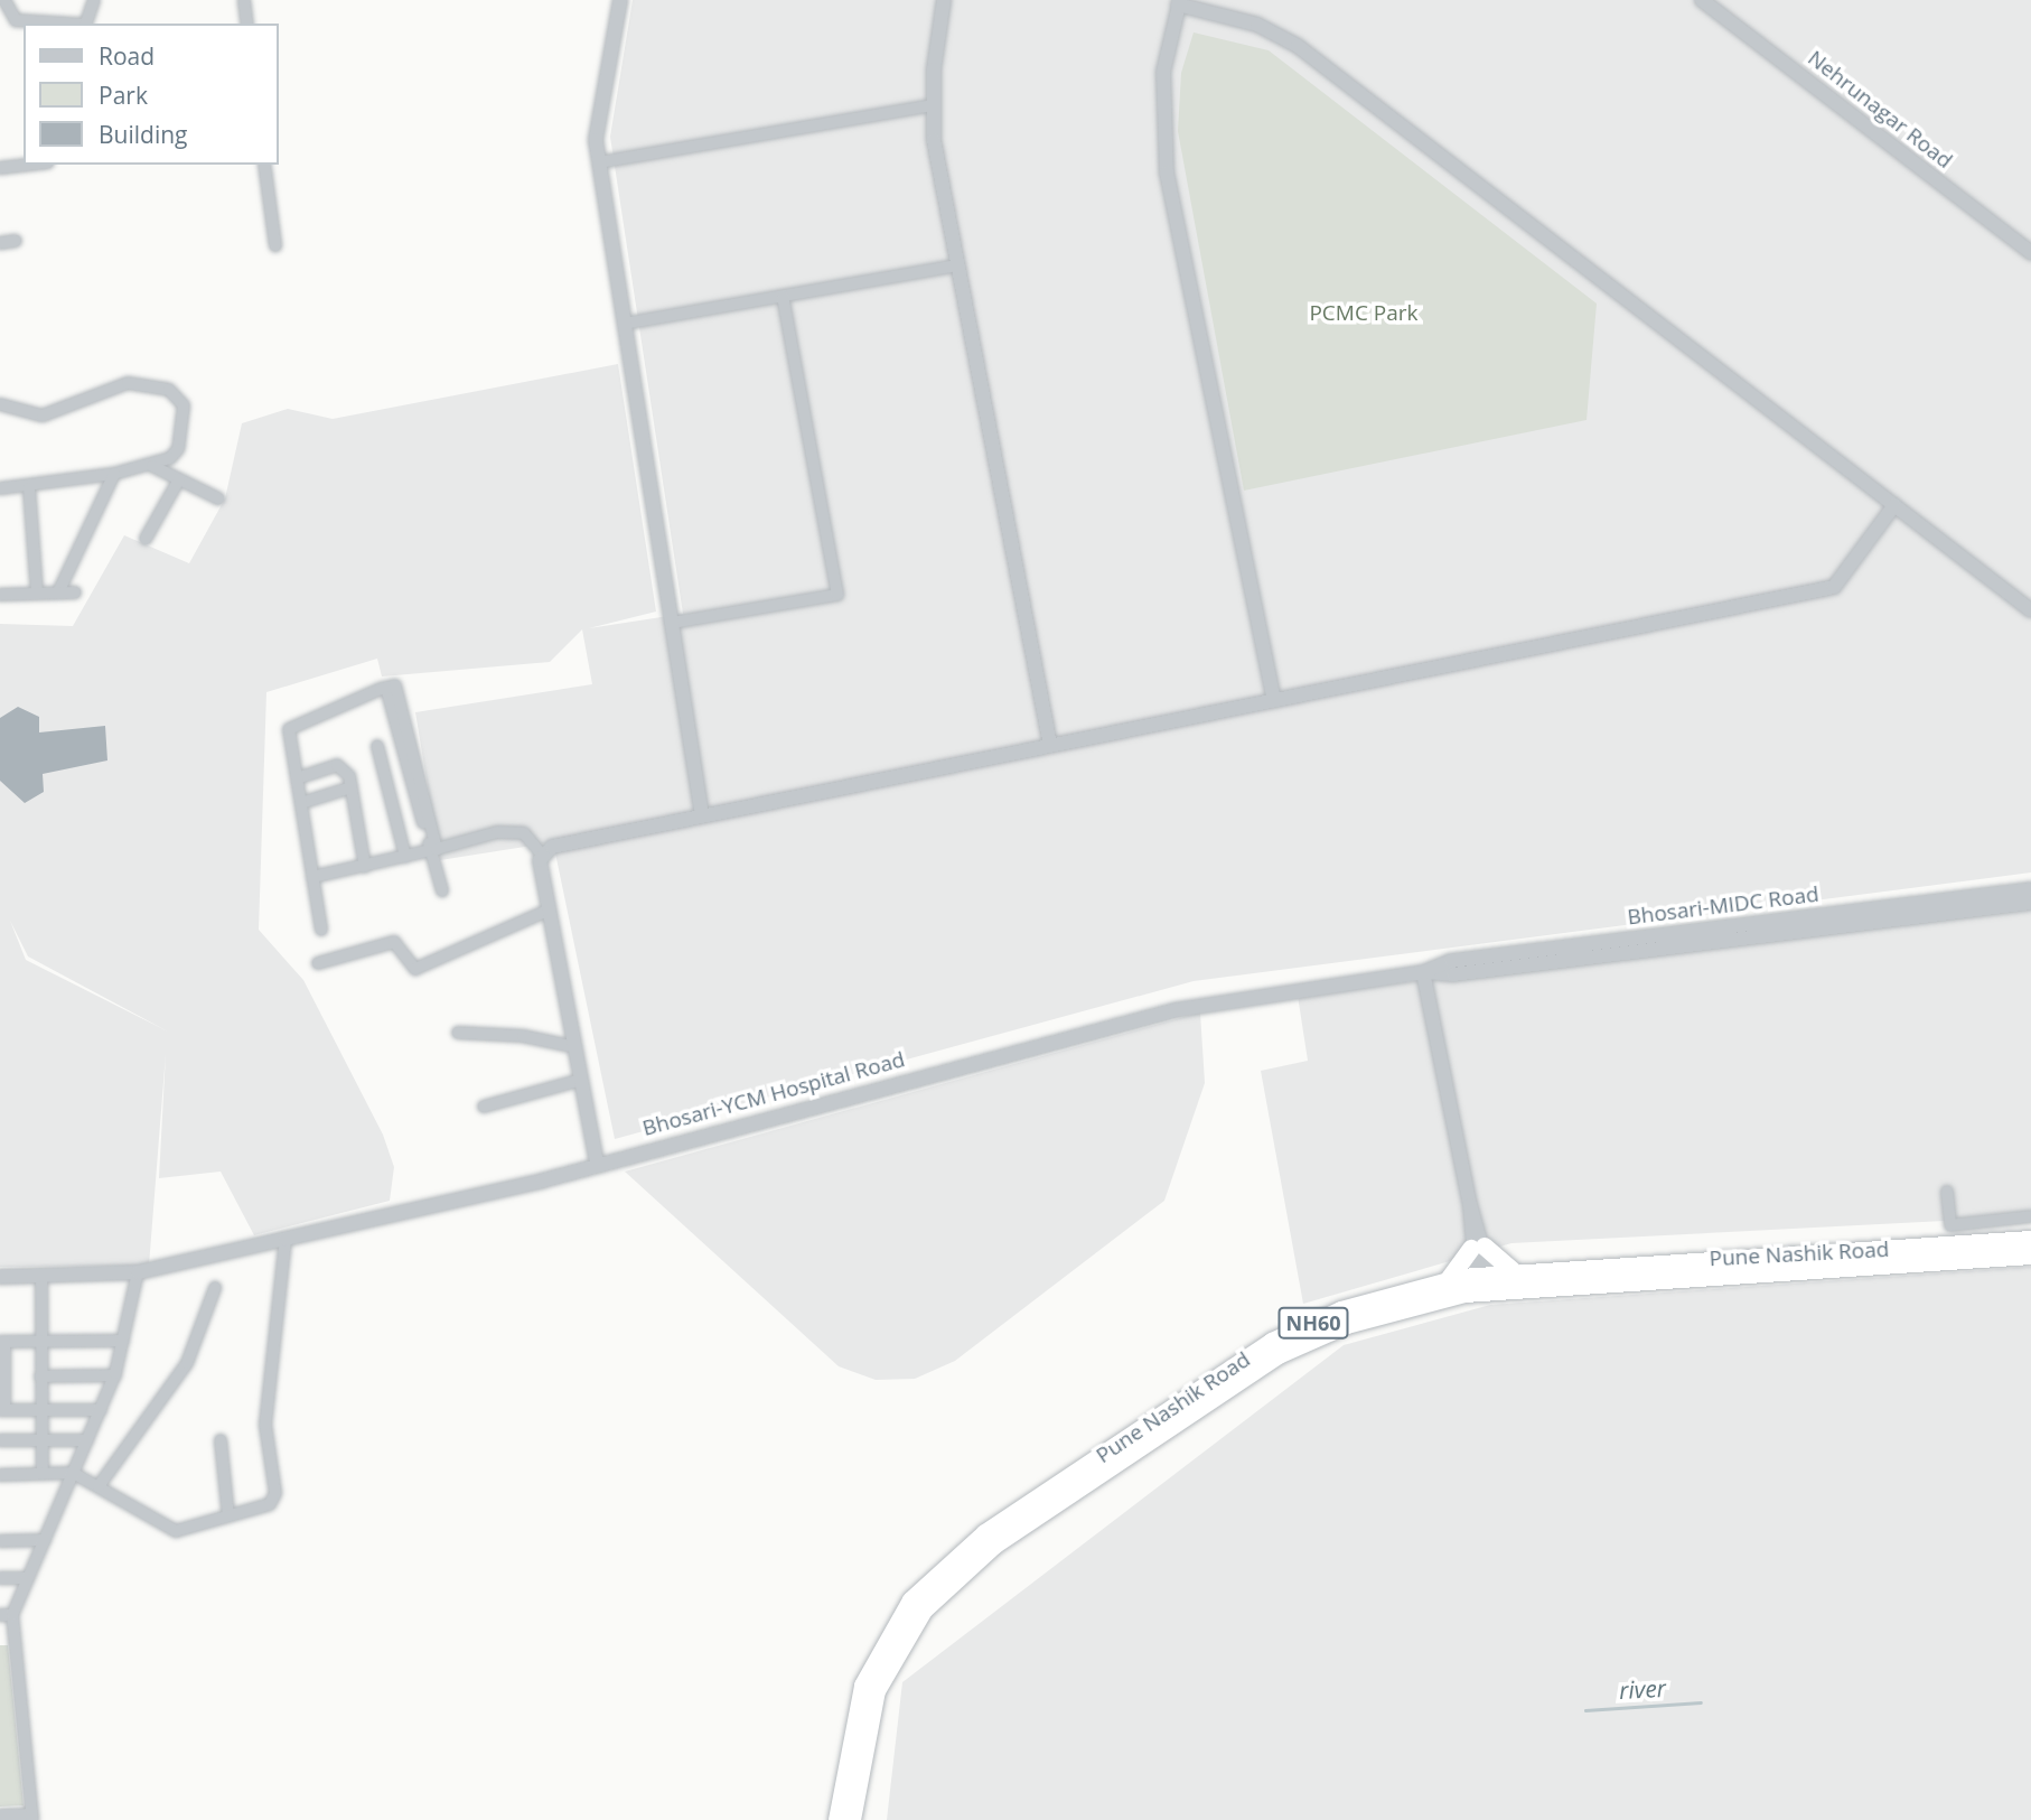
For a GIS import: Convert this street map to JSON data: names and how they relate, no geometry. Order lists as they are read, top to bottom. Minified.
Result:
{"streets":{"highway":["Pune Nashik Road","NH60"],"street":["Nehrunagar Road","Bhosari-MIDC Road","Bhosari-YCM Hospital Road"]},"crossings":[["Bhosari-MIDC Road","Bhosari-YCM Hospital Road"]],"water":["river"],"parks":["PCMC Park"],"legend":["Road","Park","Building"]}
